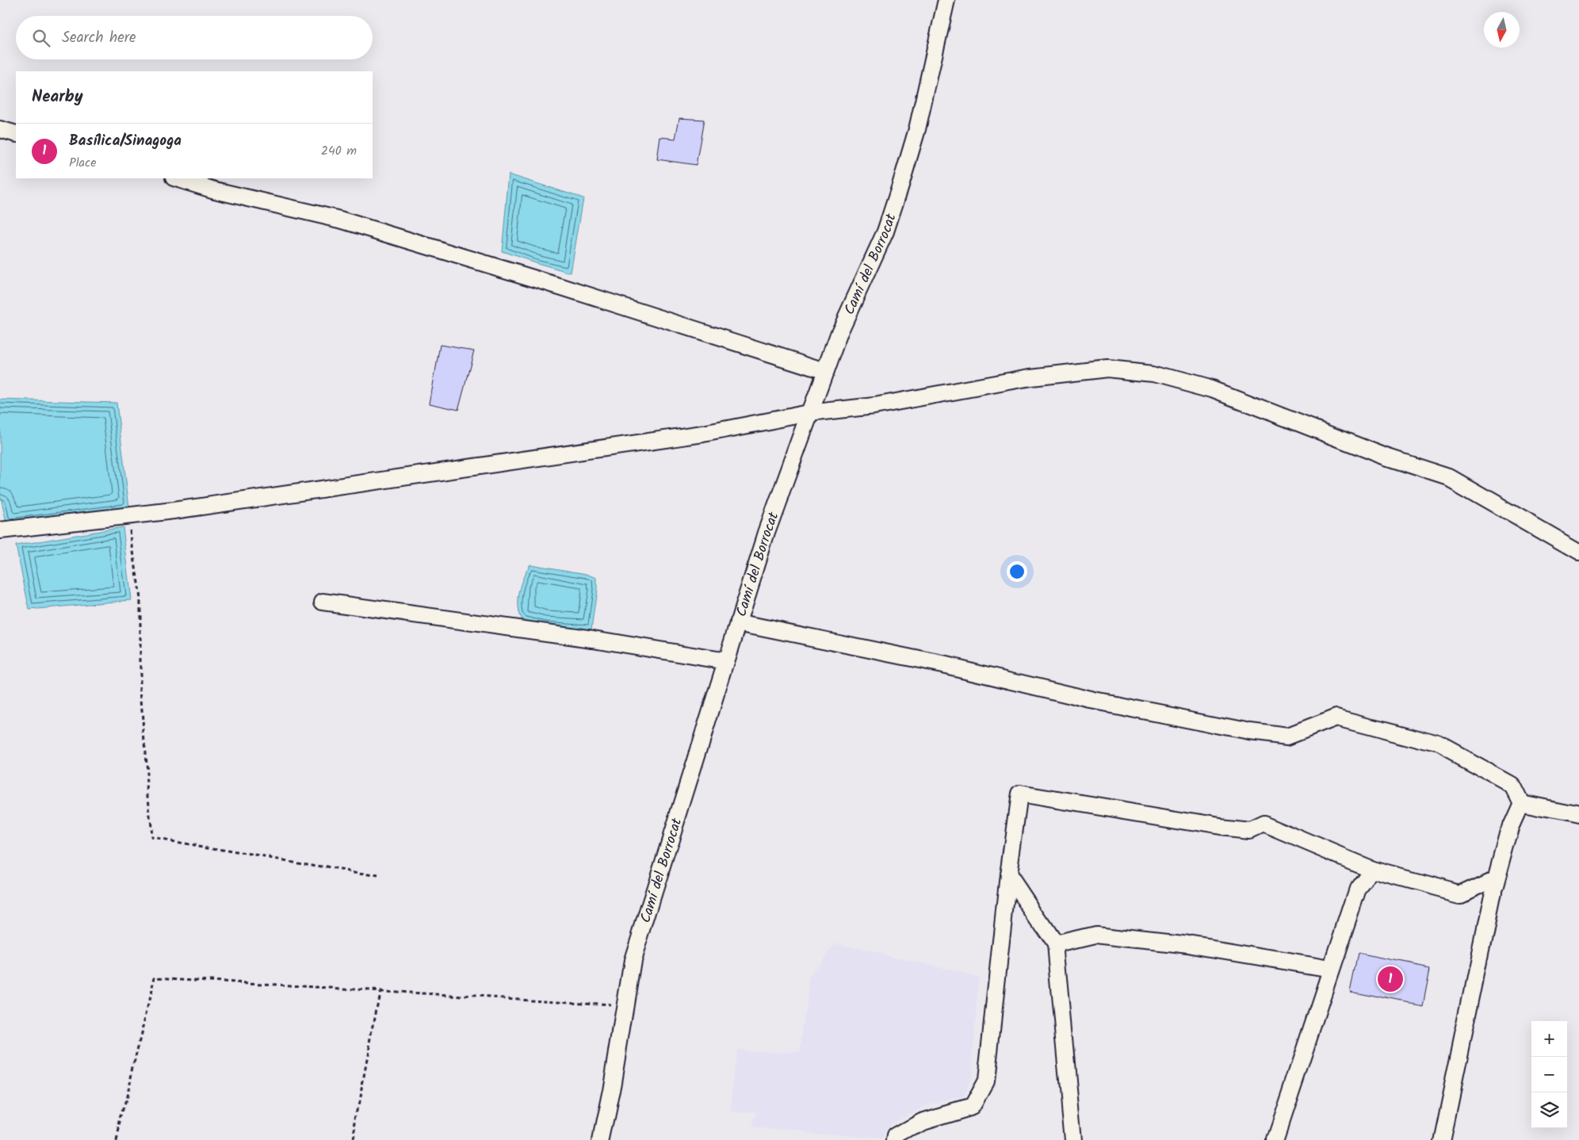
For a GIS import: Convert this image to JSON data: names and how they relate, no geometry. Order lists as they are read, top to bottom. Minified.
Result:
{"streets":{"street":["Camí del Borrocat"]},"north":"bottom","page":{"search":"Search here","heading":"Nearby","list":[{"mark":"1","name":"Basílica/Sinagoga","note":"Place","value":"240 m"}],"pins":"1","map_buttons":["+","−"]}}
